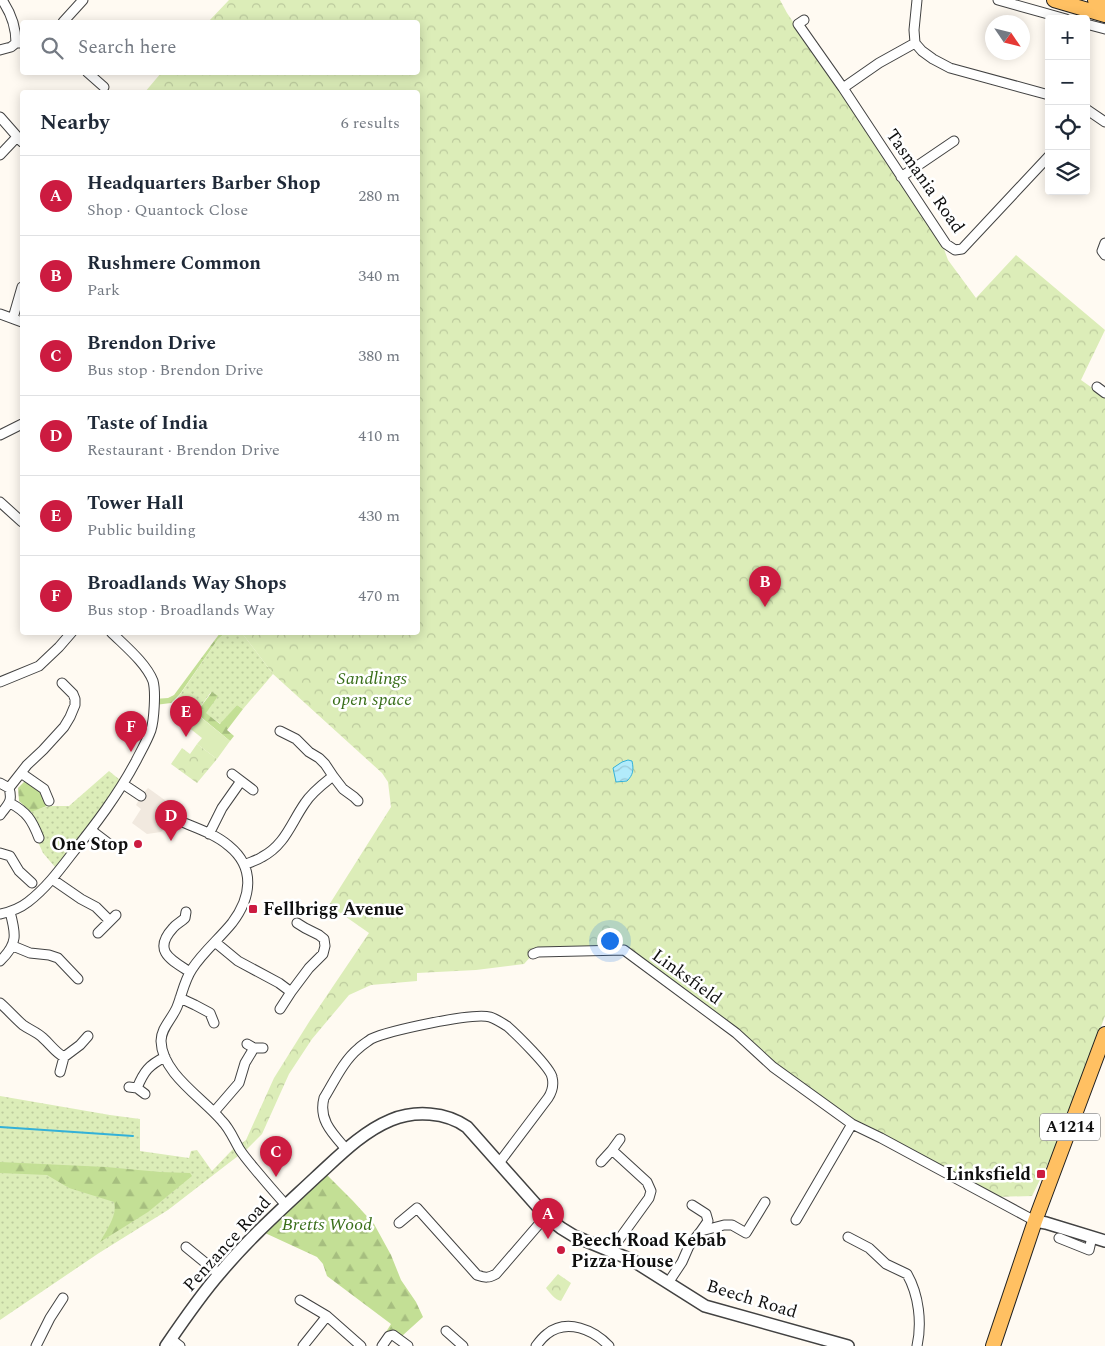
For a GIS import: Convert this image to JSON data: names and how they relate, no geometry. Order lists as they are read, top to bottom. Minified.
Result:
{"streets":{"main road":["A1214"],"street":["Tasmania Road","Linksfield","Penzance Road","Beech Road"]},"crossings":[["Linksfield","A1214"],["Penzance Road","Beech Road"]],"parks":["Sandlings open space","Bretts Wood"],"places":{"other":["One Stop","Beech Road Kebab Pizza House"],"transit":["Fellbrigg Avenue","Linksfield"]},"north":"bottom right","page":{"map_buttons":["+","−"],"search":"Search here","heading":["Nearby","6 results"],"list":[{"mark":"A","name":"Headquarters Barber Shop","note":"Shop · Quantock Close","value":"280 m"},{"mark":"B","name":"Rushmere Common","note":"Park","value":"340 m"},{"mark":"C","name":"Brendon Drive","note":"Bus stop · Brendon Drive","value":"380 m"},{"mark":"D","name":"Taste of India","note":"Restaurant · Brendon Drive","value":"410 m"},{"mark":"E","name":"Tower Hall","note":"Public building","value":"430 m"},{"mark":"F","name":"Broadlands Way Shops","note":"Bus stop · Broadlands Way","value":"470 m"}],"pins":["B","E","F","D","C","A"]}}
